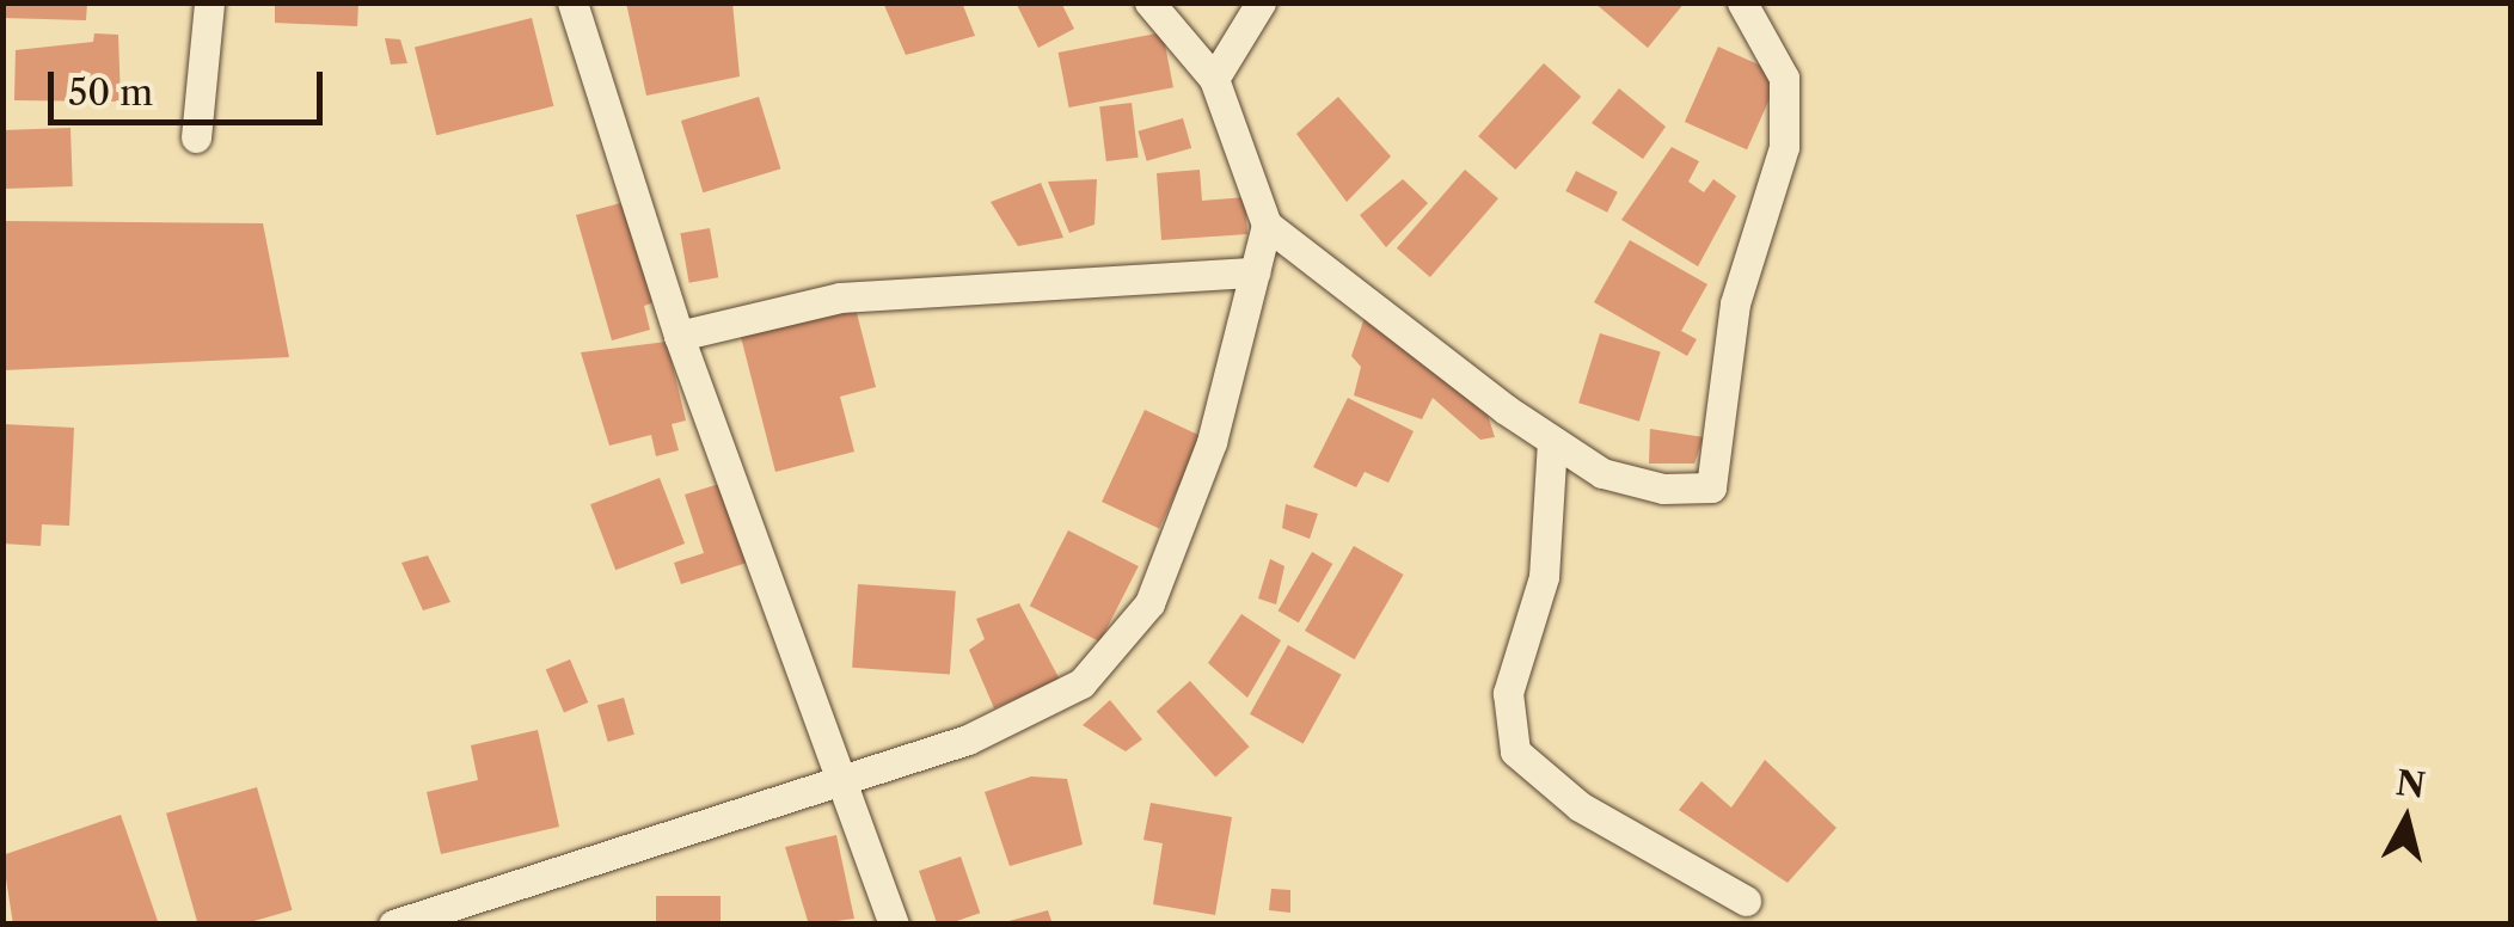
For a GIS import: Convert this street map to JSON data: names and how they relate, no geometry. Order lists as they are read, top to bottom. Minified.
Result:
{"scale_bar":"50 m","north":"top"}
